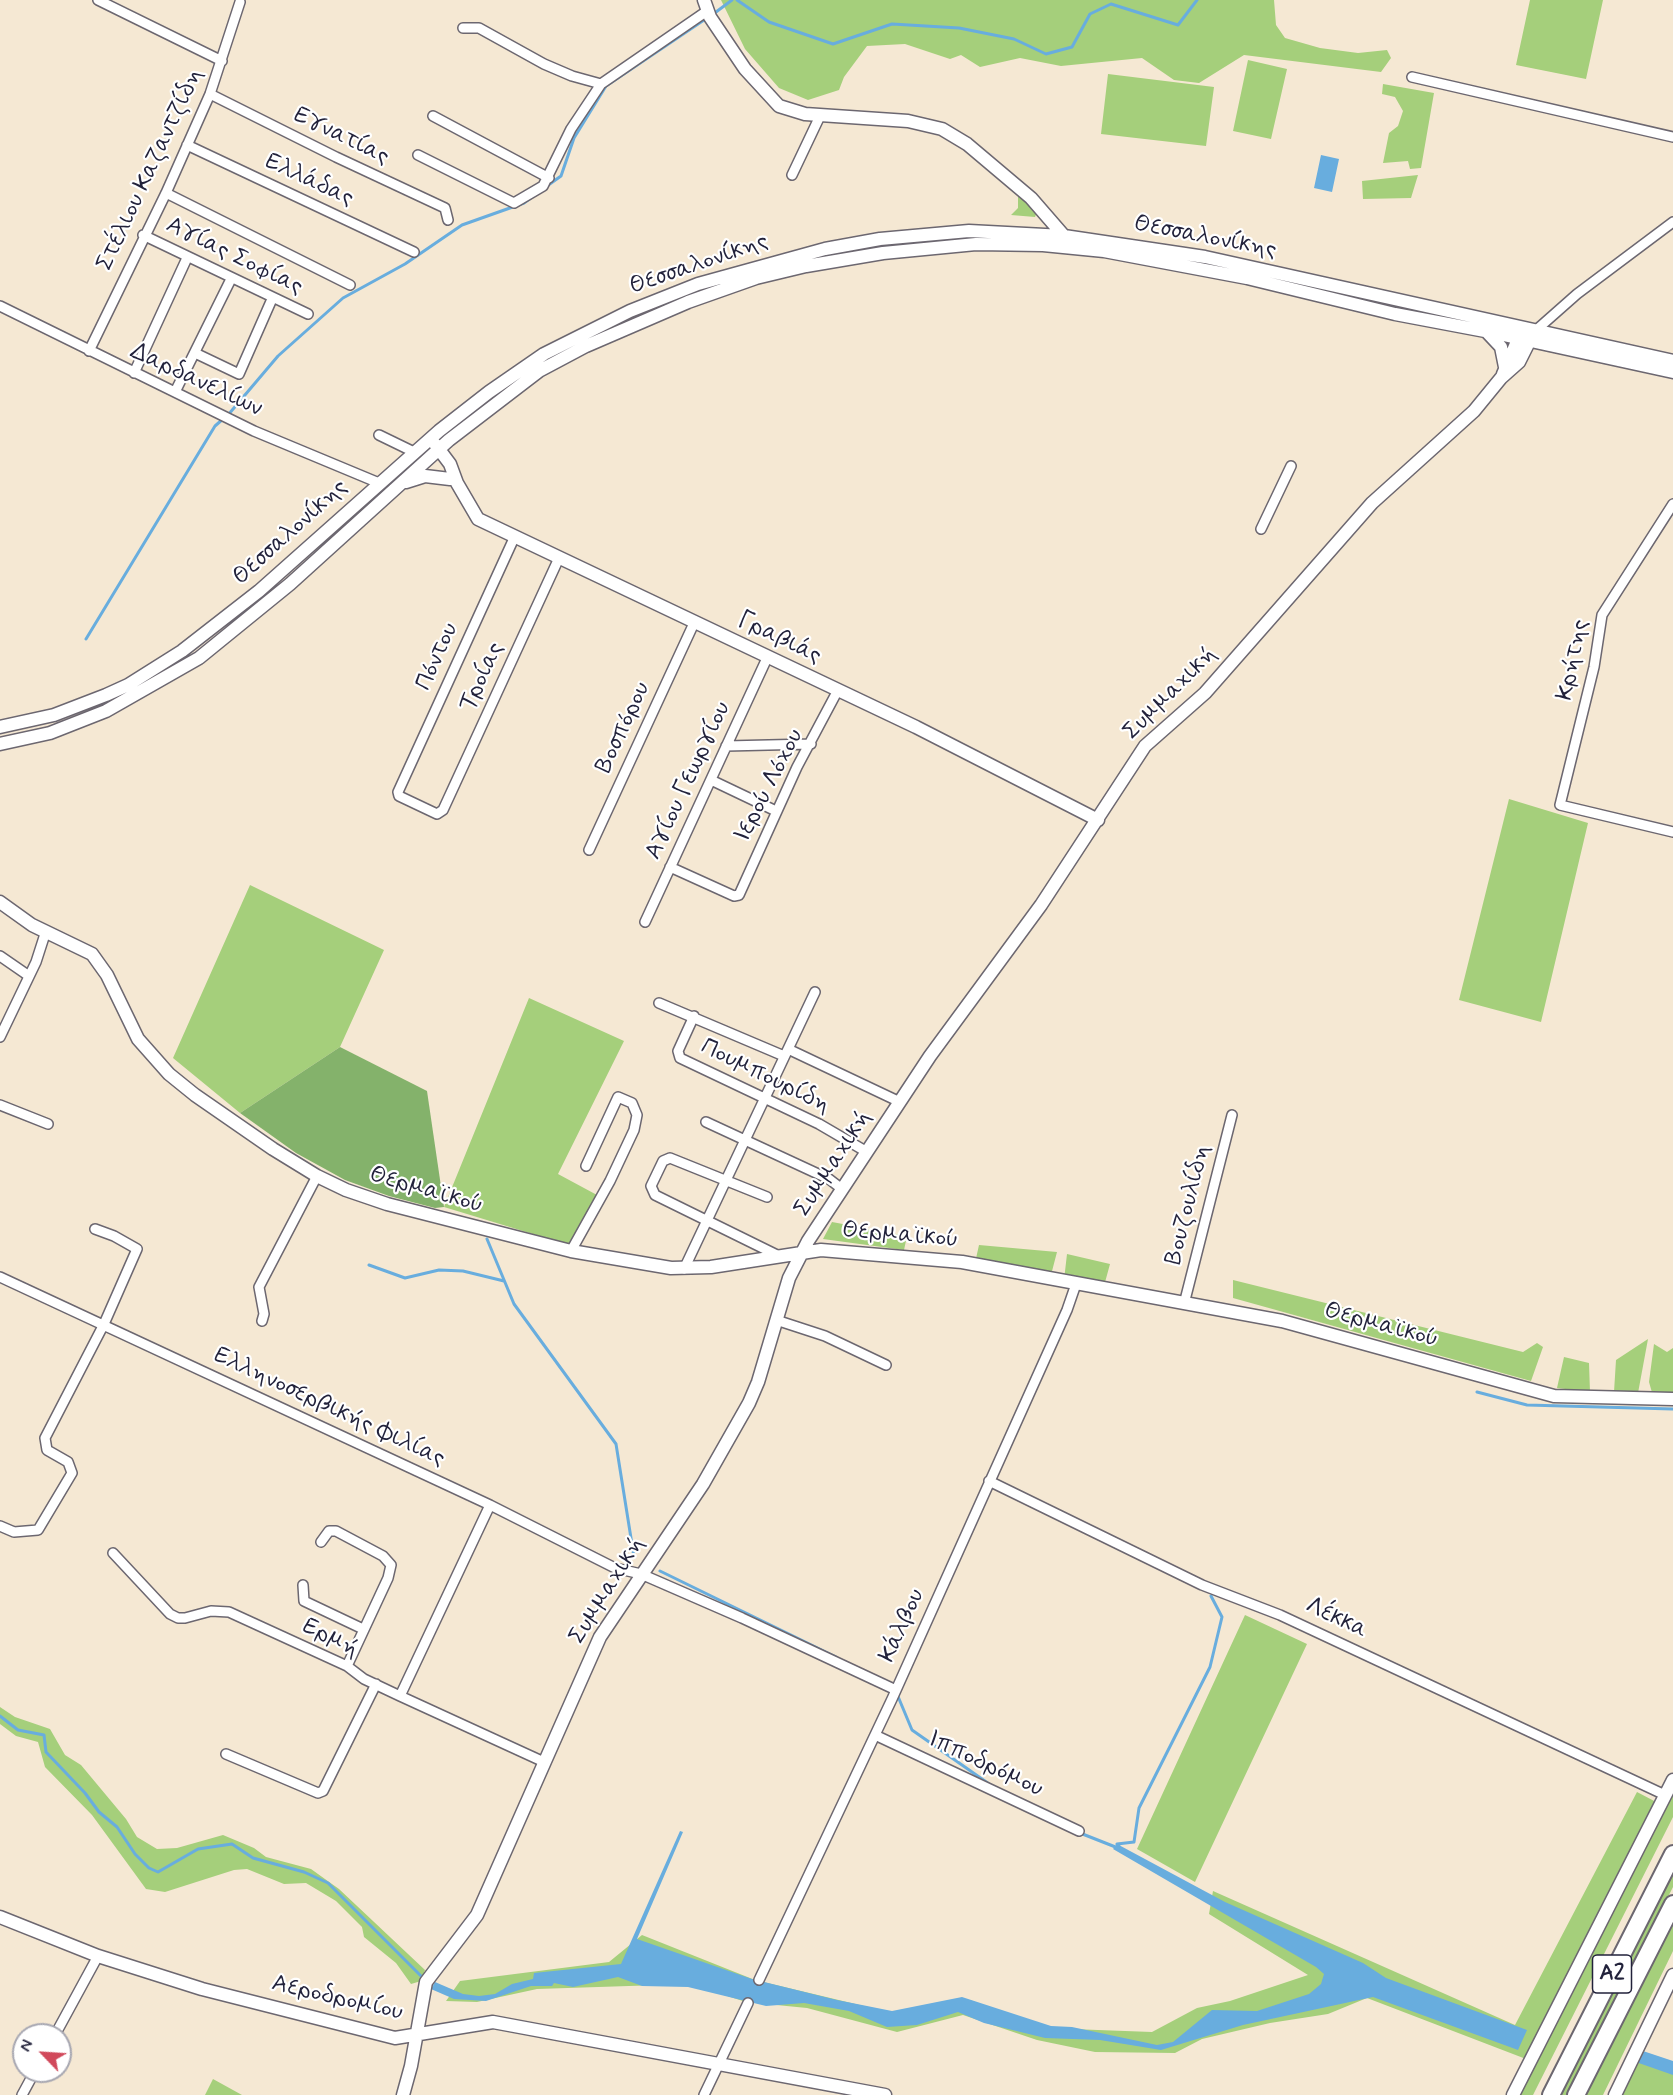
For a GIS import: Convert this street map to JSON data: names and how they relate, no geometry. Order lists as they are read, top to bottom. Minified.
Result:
{"streets":{"highway":["Α2"],"street":["Εγνατίας","Στέλιου Καζαντζίδη","Ελλάδας","Θεσσαλονίκης","Αγίας Σοφίας","Δαρδανελίων","Γραβιάς","Πόντου","Κρήτης","Τροίας","Συμμαχική","Βοσπόρου","Αγίου Γεωργίου","Ιερού Λόχου","Πουμπουρίδη","Θερμαϊκού","Βουζουλίδη","Ελληνοσερβικής Φιλίας","Λέκκα","Κάλβου","Ερμή","Ιπποδρόμου","Αεροδρομίου"]},"crossings":[["Εγνατίας","Στέλιου Καζαντζίδη"],["Στέλιου Καζαντζίδη","Ελλάδας"],["Στέλιου Καζαντζίδη","Αγίας Σοφίας"],["Στέλιου Καζαντζίδη","Δαρδανελίων"],["Θεσσαλονίκης","Δαρδανελίων"],["Θεσσαλονίκης","Γραβιάς"],["Θεσσαλονίκης","Συμμαχική"],["Γραβιάς","Πόντου"],["Γραβιάς","Τροίας"],["Γραβιάς","Συμμαχική"],["Γραβιάς","Βοσπόρου"],["Γραβιάς","Αγίου Γεωργίου"],["Γραβιάς","Ιερού Λόχου"],["Πόντου","Τροίας"],["Συμμαχική","Πουμπουρίδη"],["Συμμαχική","Θερμαϊκού"],["Συμμαχική","Ελληνοσερβικής Φιλίας"],["Συμμαχική","Ερμή"],["Συμμαχική","Αεροδρομίου"],["Αγίου Γεωργίου","Ιερού Λόχου"],["Θερμαϊκού","Βουζουλίδη"],["Θερμαϊκού","Κάλβου"],["Ελληνοσερβικής Φιλίας","Κάλβου"],["Λέκκα","Κάλβου"],["Κάλβου","Ιπποδρόμου"]],"north":"top left"}
